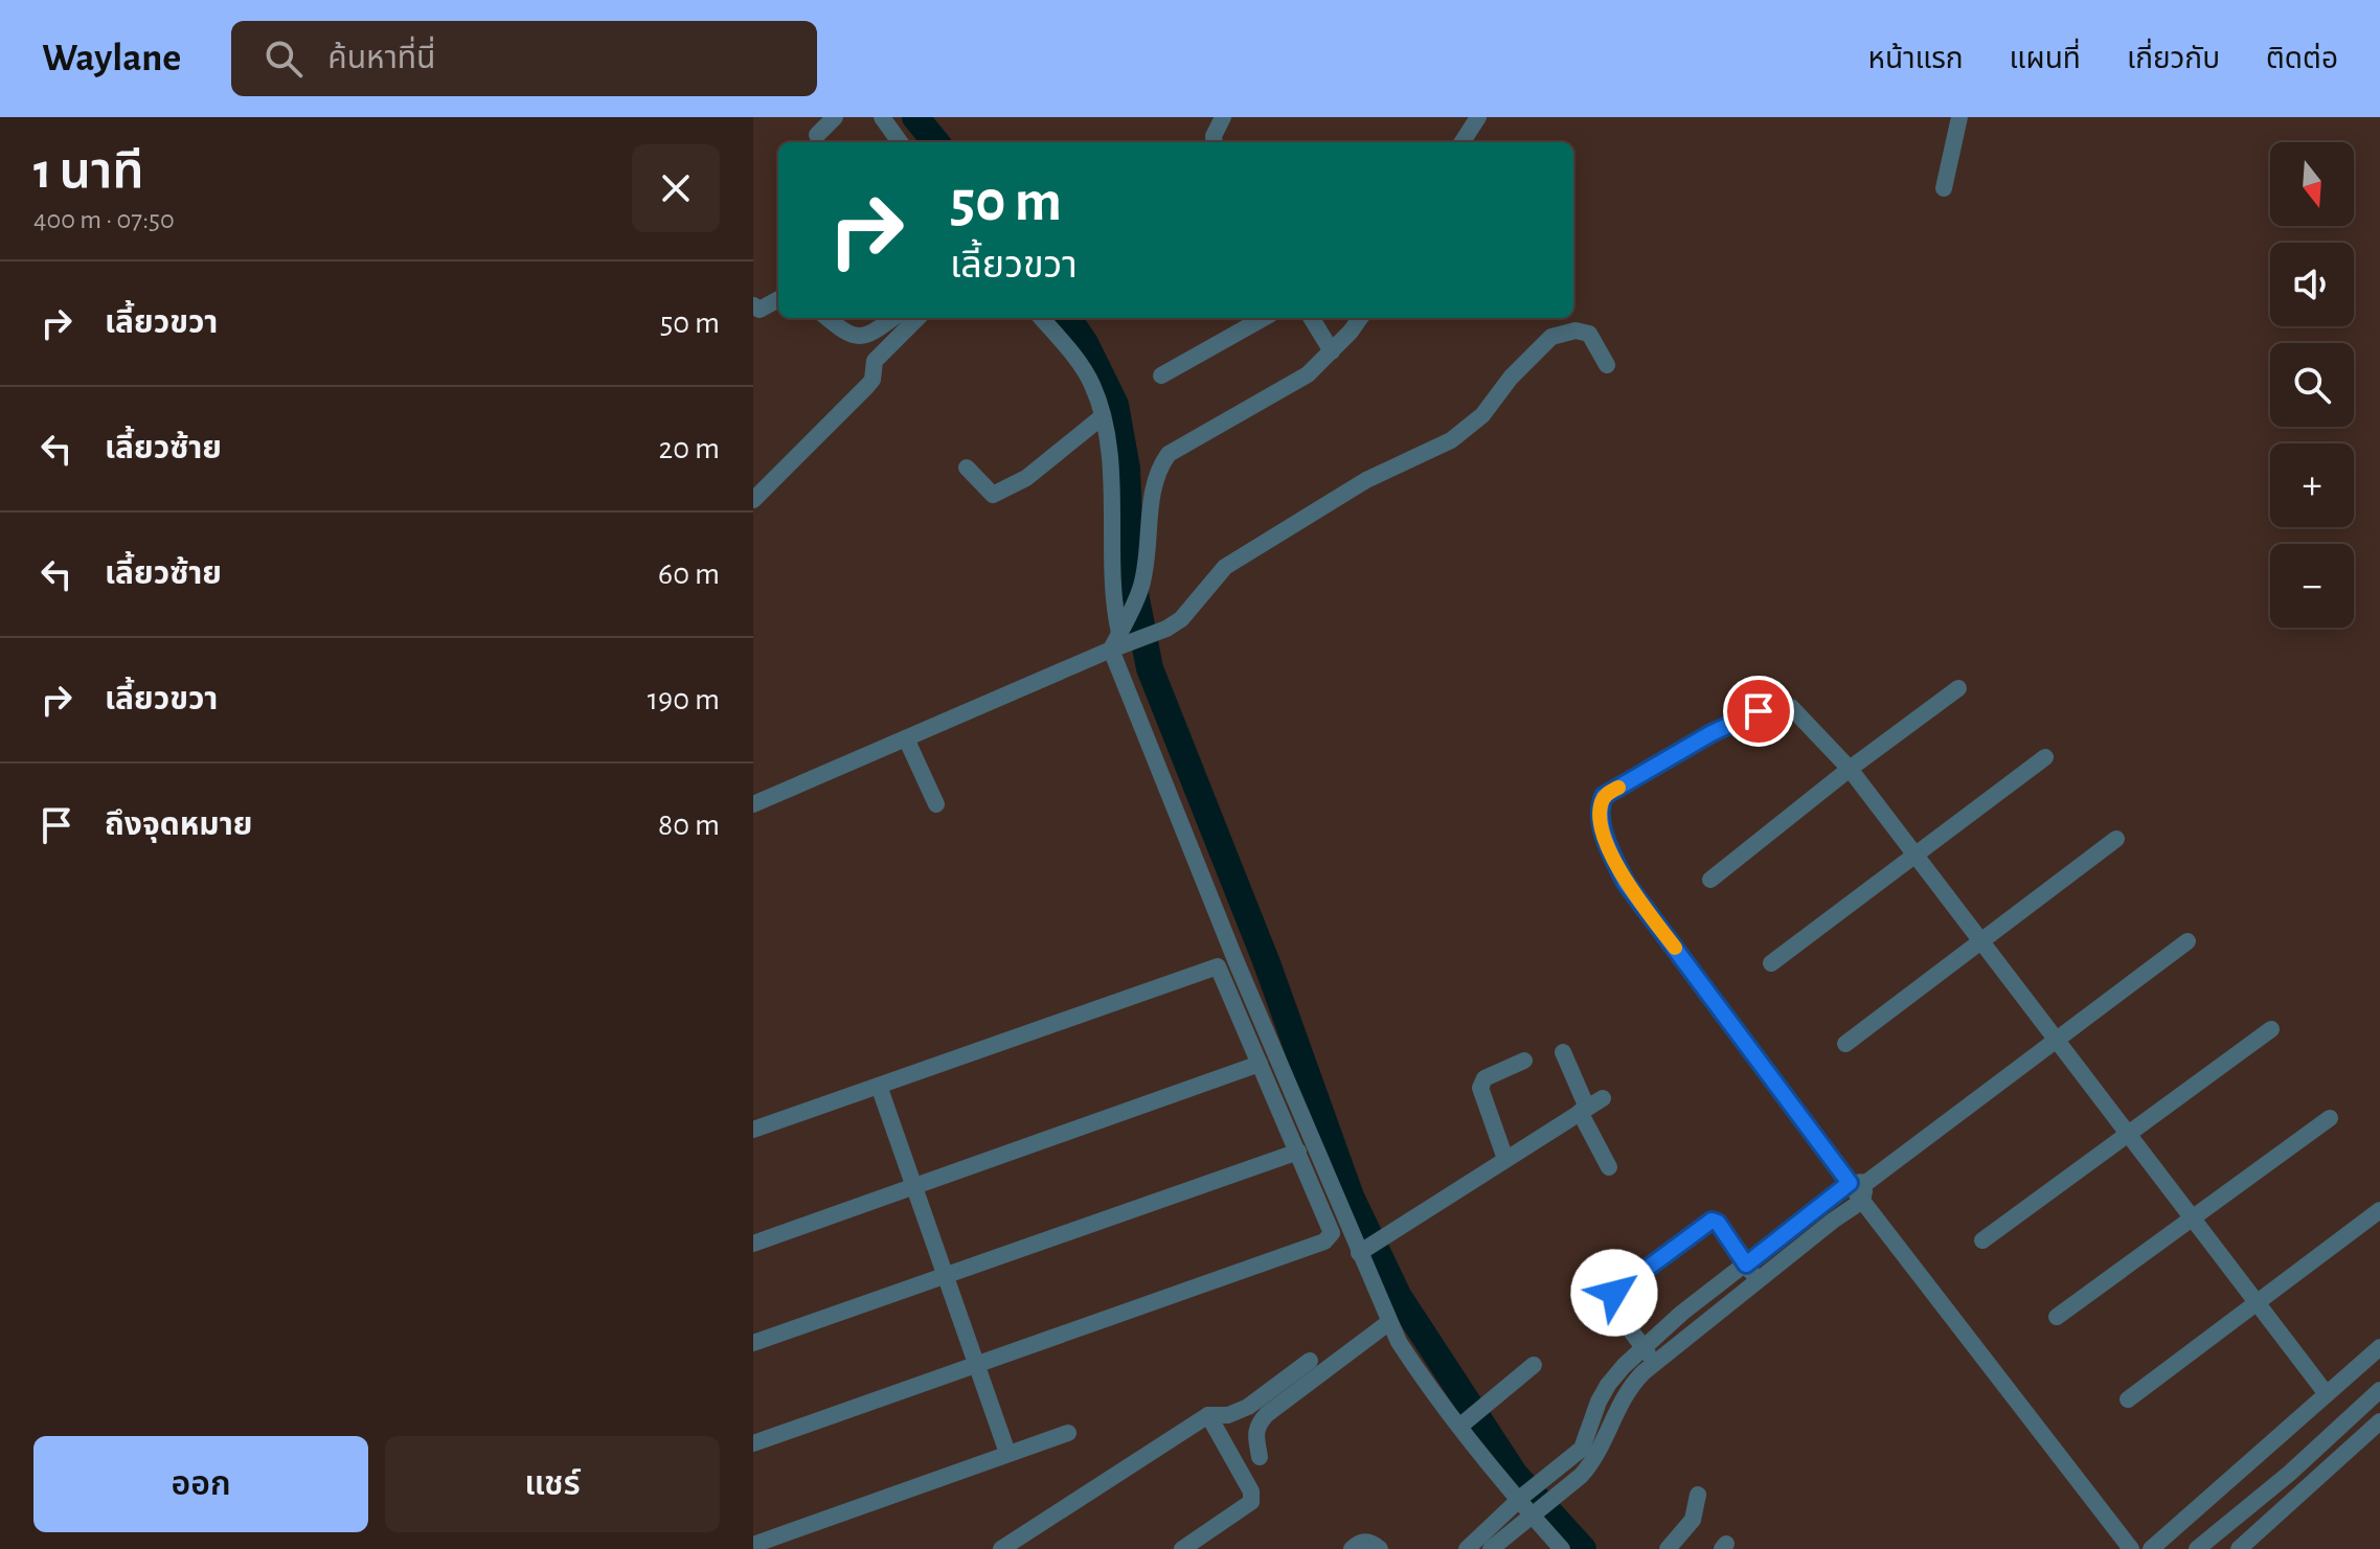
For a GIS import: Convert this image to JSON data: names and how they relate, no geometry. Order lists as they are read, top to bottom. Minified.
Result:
{"north":"bottom","page":{"header":"Waylane","search":"ค้นหาที่นี่","nav":["หน้าแรก","แผนที่","เกี่ยวกับ","ติดต่อ"],"heading":["1 นาที","400 m · 07:50"],"map_buttons":["+","−"],"turn":["50 m","เลี้ยวขวา"],"list":[{"name":"เลี้ยวขวา","value":"50 m"},{"name":"เลี้ยวซ้าย","value":"20 m"},{"name":"เลี้ยวซ้าย","value":"60 m"},{"name":"เลี้ยวขวา","value":"190 m"},{"name":"ถึงจุดหมาย","value":"80 m"}],"buttons":["ออก","แชร์"]}}
